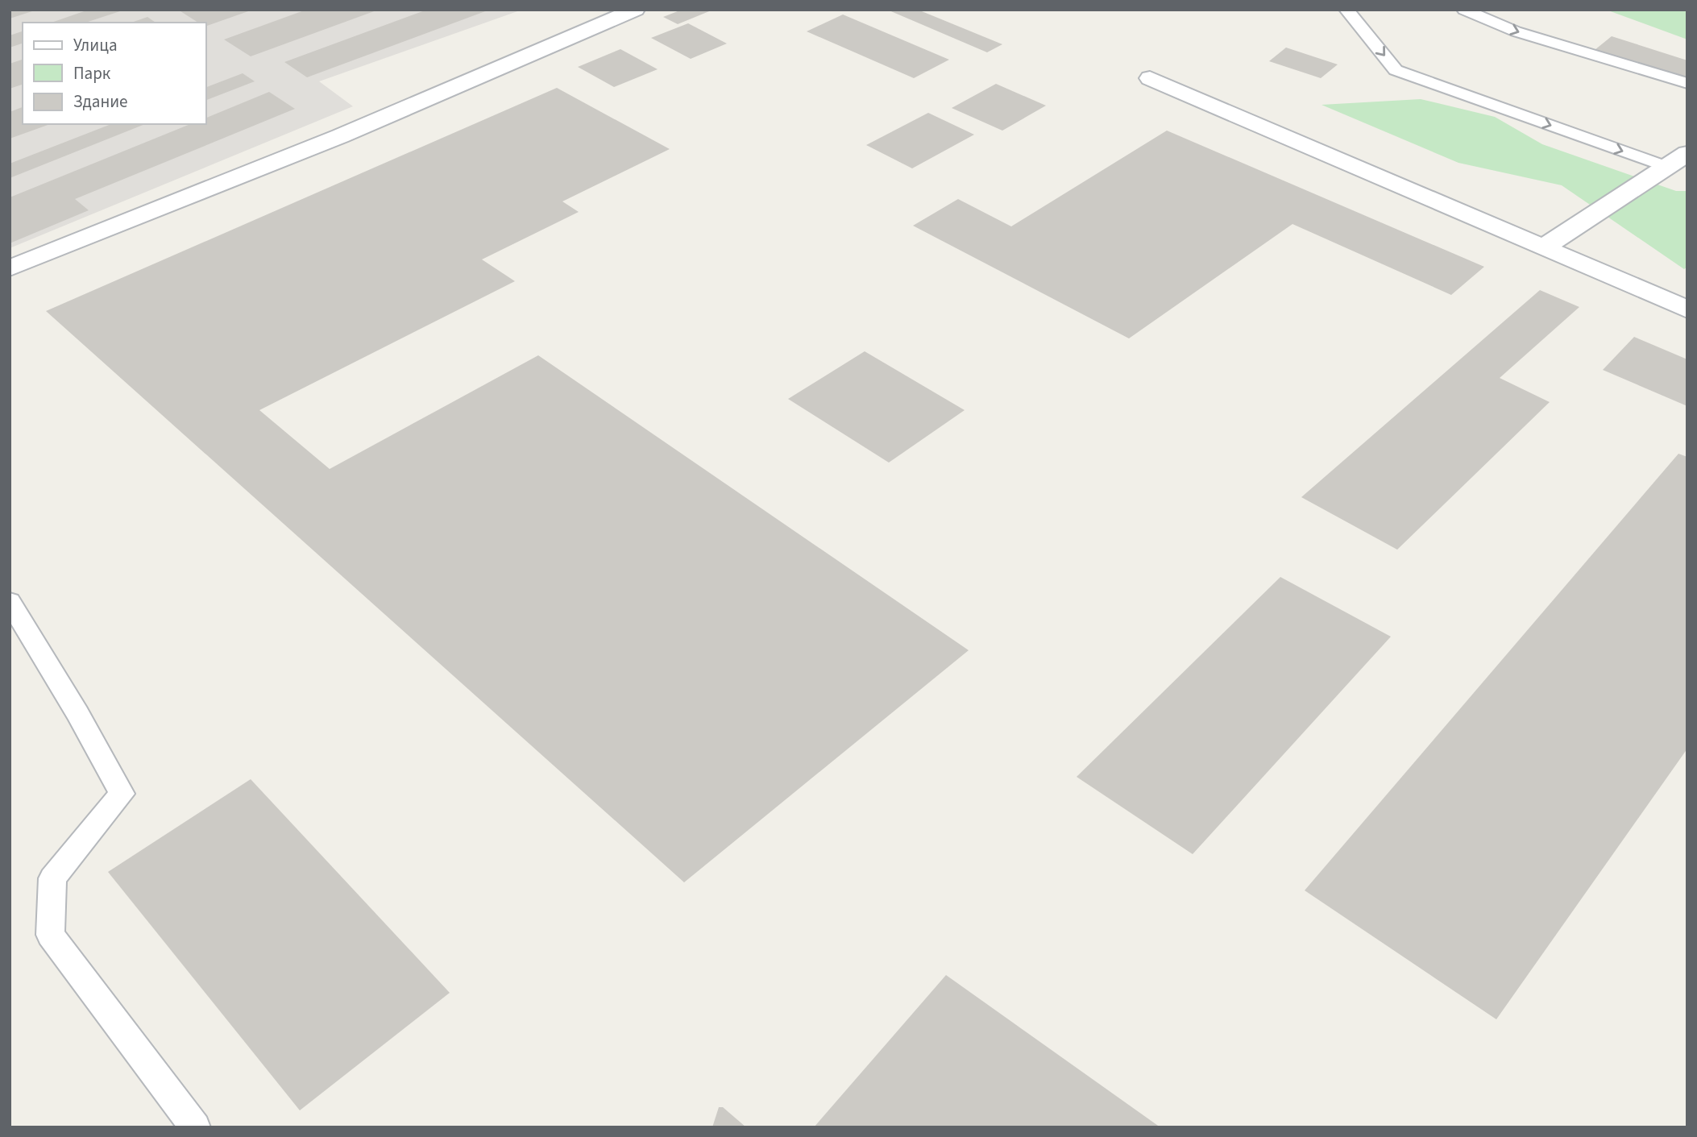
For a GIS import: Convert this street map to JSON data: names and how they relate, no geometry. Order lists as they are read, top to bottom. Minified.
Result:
{"legend":["Улица","Парк","Здание"]}
